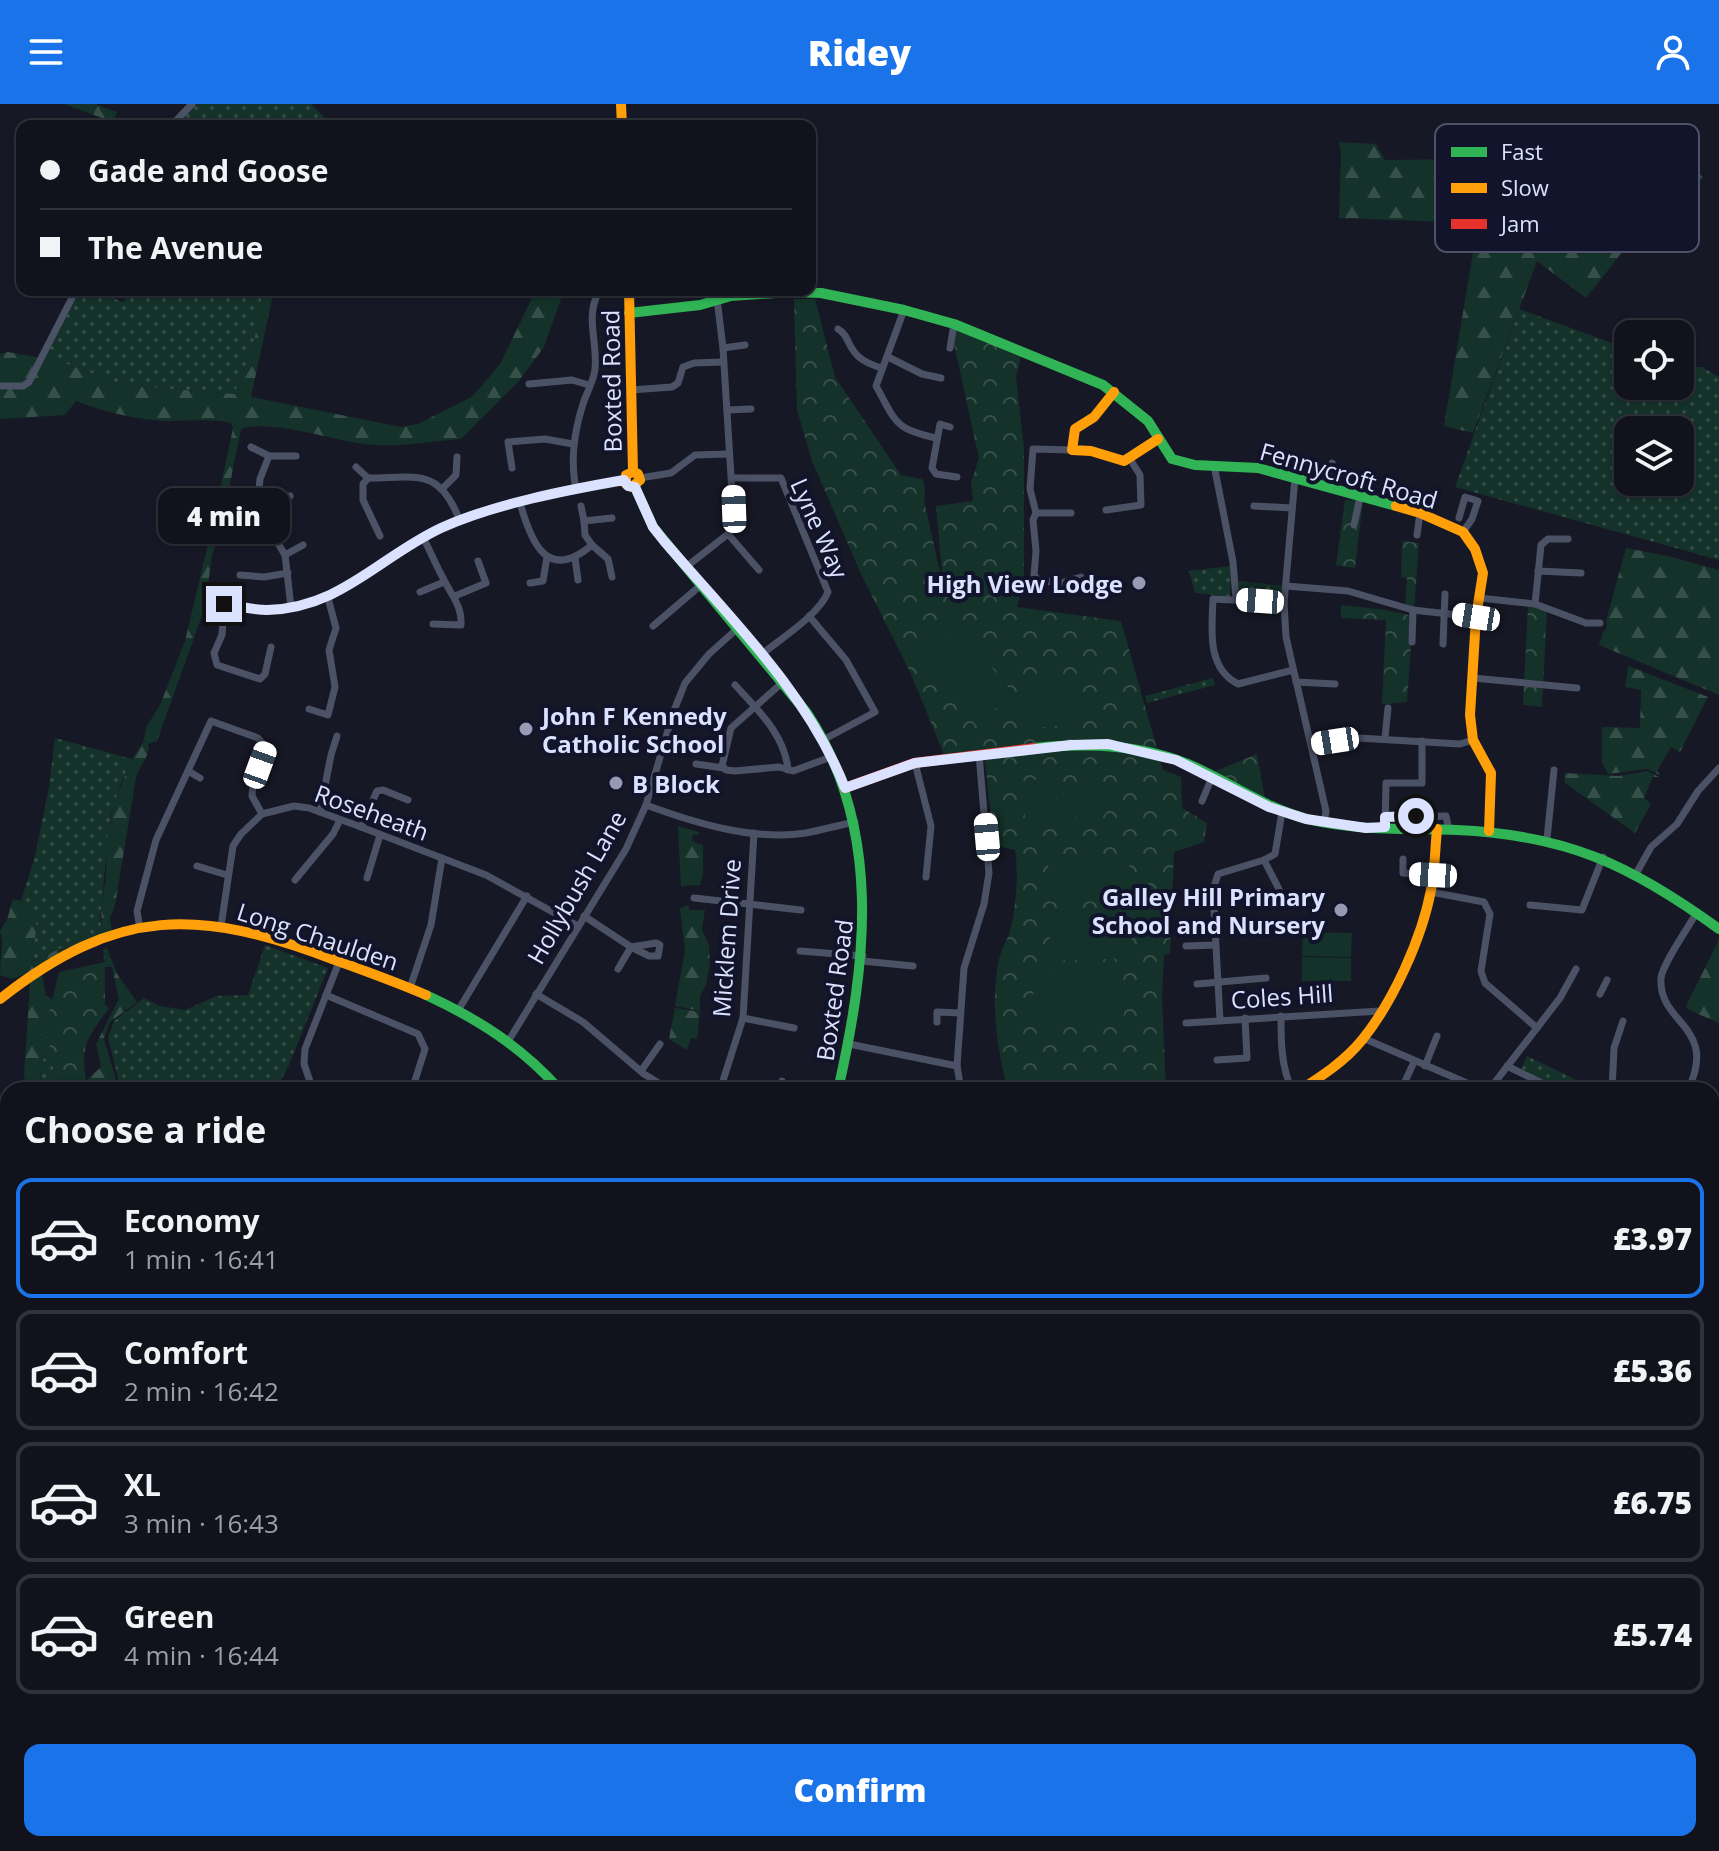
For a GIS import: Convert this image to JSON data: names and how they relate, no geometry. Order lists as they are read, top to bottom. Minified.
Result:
{"streets":{"street":["Boxted Road","Fennycroft Road","Lyne Way","Roseheath","Hollybush Lane","Long Chaulden","Micklem Drive","Coles Hill"]},"crossings":[["Boxted Road","Fennycroft Road"],["Boxted Road","Lyne Way"],["Boxted Road","Hollybush Lane"],["Roseheath","Hollybush Lane"],["Hollybush Lane","Long Chaulden"]],"places":["High View Lodge","John F Kennedy Catholic School","B Block","Galley Hill Primary School and Nursery"],"legend":["Fast","Slow","Jam"],"page":{"header":"Ridey","banner":["Gade and Goose","The Avenue"],"bubble":"4 min","heading":"Choose a ride","list":[{"name":"Economy","note":"1 min · 16:41","value":"£3.97"},{"name":"Comfort","note":"2 min · 16:42","value":"£5.36"},{"name":"XL","note":"3 min · 16:43","value":"£6.75"},{"name":"Green","note":"4 min · 16:44","value":"£5.74"}],"buttons":"Confirm"}}
